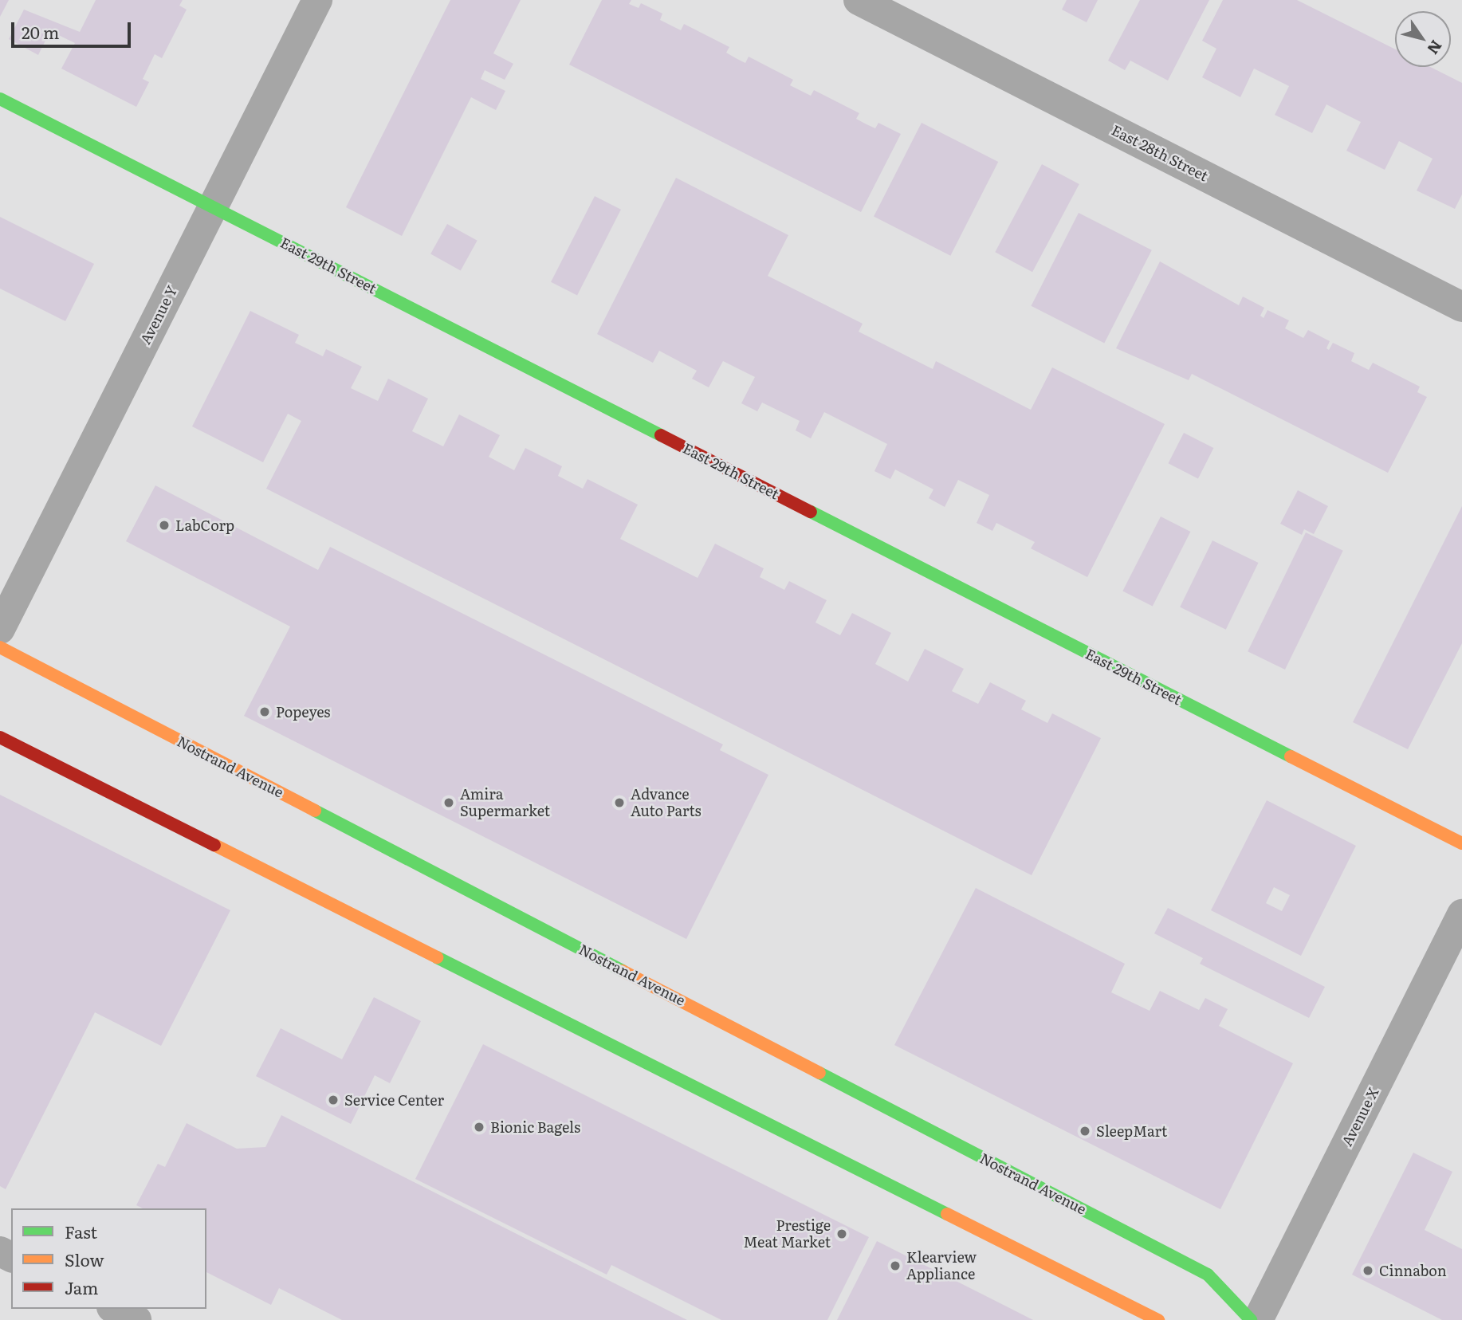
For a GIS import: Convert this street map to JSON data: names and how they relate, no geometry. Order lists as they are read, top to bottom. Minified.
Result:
{"streets":{"main road":["East 29th Street","Nostrand Avenue"],"street":["East 28th Street","Avenue Y","Avenue X"]},"crossings":[["East 29th Street","Avenue Y"]],"places":["LabCorp","Popeyes","Amira Supermarket","Advance Auto Parts","Service Center","Bionic Bagels","SleepMart","Prestige Meat Market","Klearview Appliance","Cinnabon"],"legend":["Fast","Slow","Jam"],"scale_bar":"20 m","north":"bottom right"}
